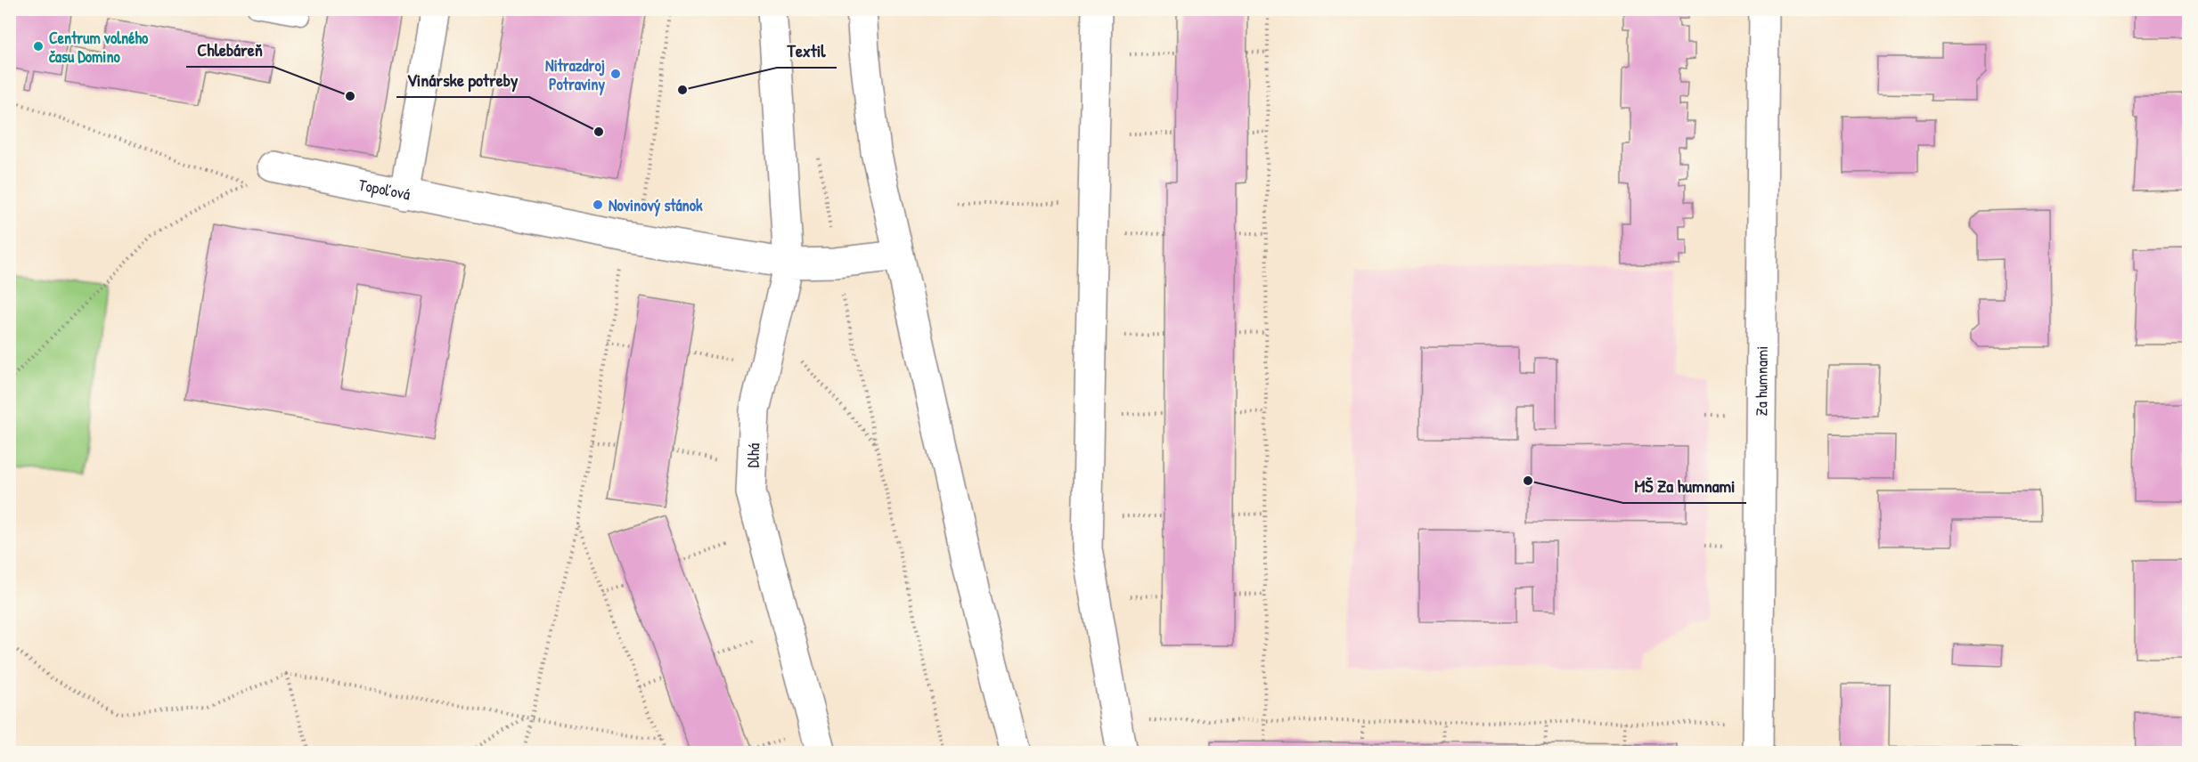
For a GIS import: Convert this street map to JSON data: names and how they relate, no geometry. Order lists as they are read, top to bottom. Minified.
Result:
{"streets":{"street":["Topoľová","Za humnami","Dlhá"]},"crossings":[["Topoľová","Dlhá"]],"places":["Centrum volného času Domino","Nitrazdroj Potraviny","Textil","Chlebáreň","Vinárske potreby","Novinový stánok","MŠ Za humnami"]}
